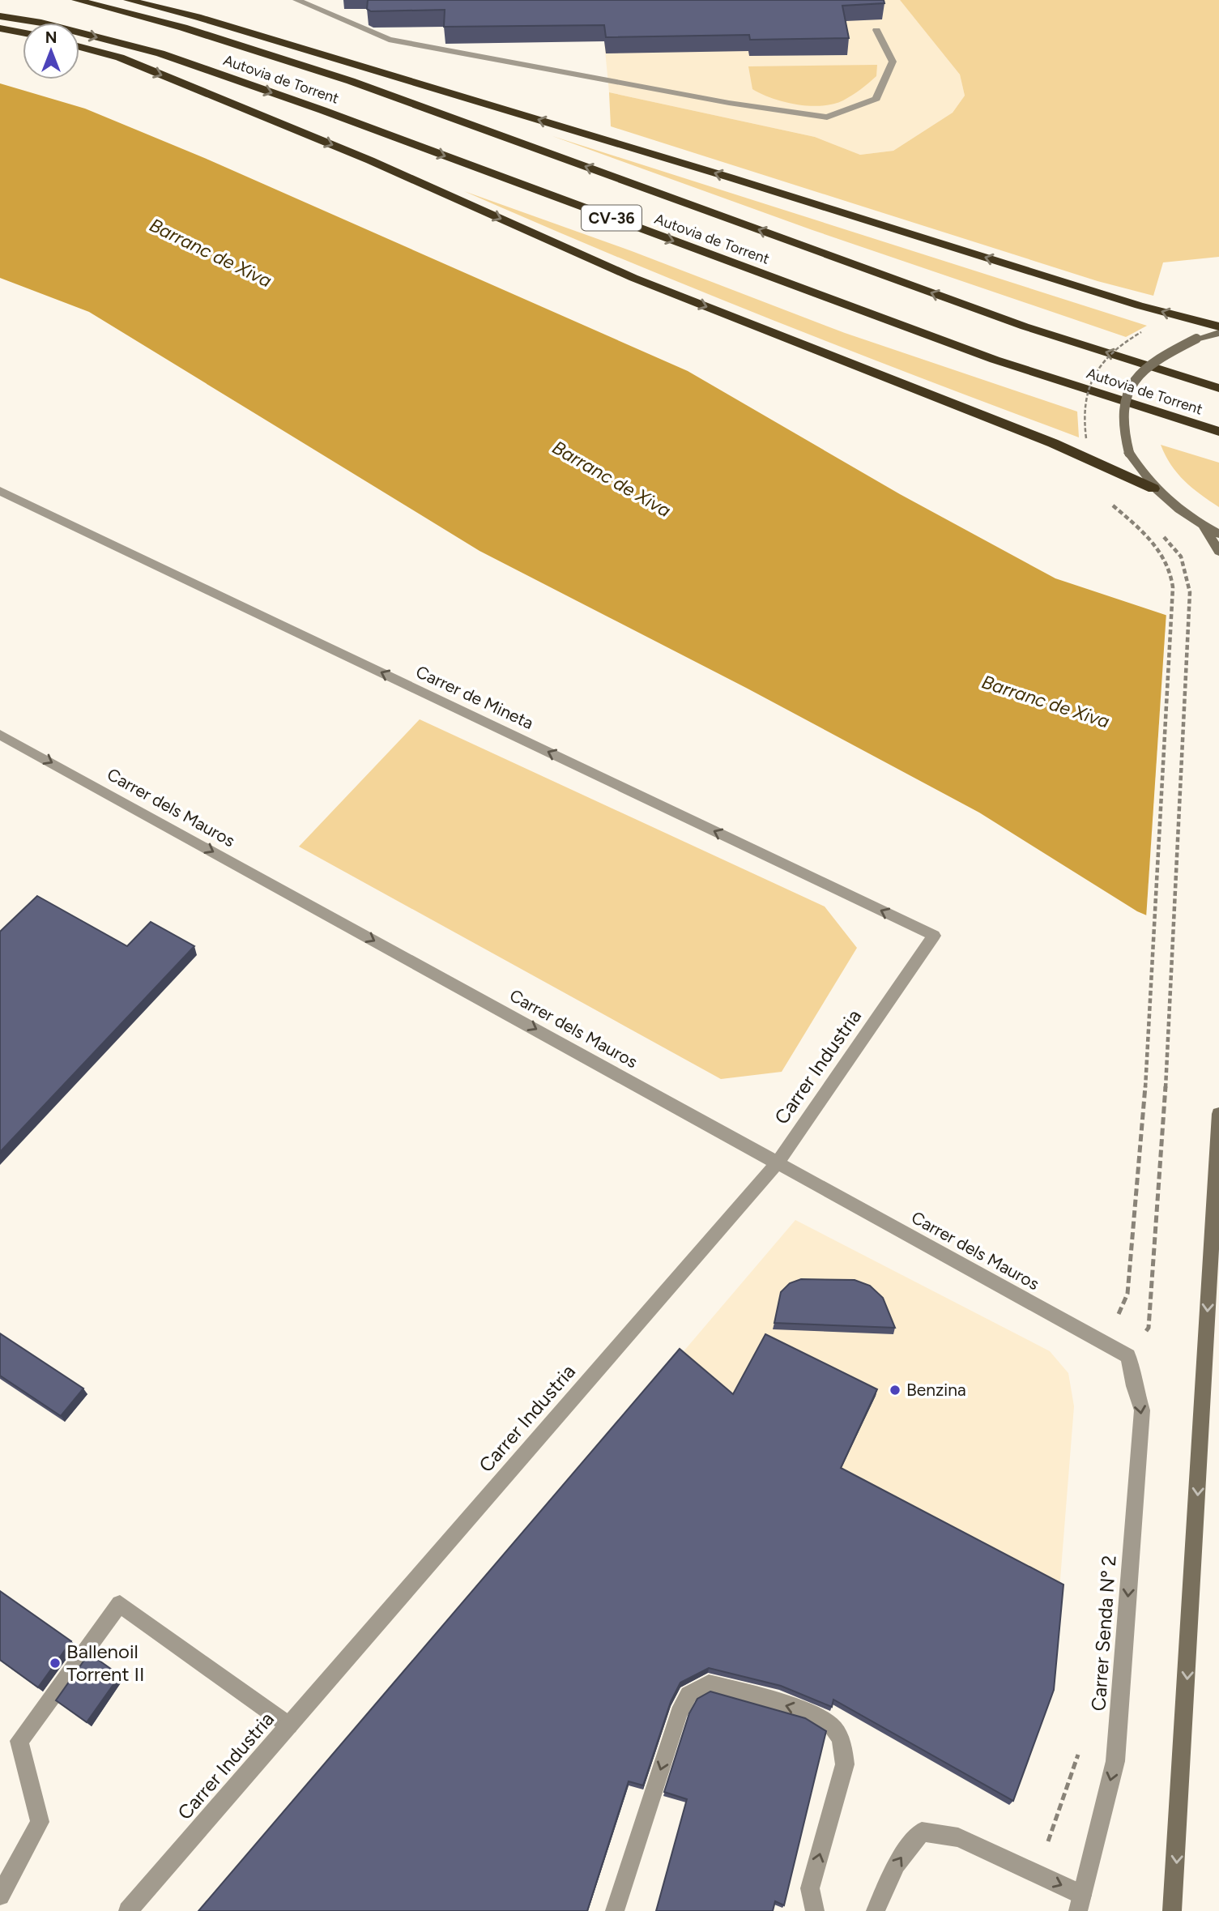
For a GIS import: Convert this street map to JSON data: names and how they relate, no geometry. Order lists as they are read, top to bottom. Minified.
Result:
{"streets":{"highway":["Autovia de Torrent","CV-36"],"street":["Carrer de Mineta","Carrer dels Mauros","Carrer Industria","Carrer Senda Nº 2"]},"crossings":[["Carrer de Mineta","Carrer Industria"],["Carrer dels Mauros","Carrer Industria"],["Carrer dels Mauros","Carrer Senda Nº 2"]],"one_way":["Carrer de Mineta","Carrer dels Mauros","Carrer Senda Nº 2"],"water":["Barranc de Xiva"],"places":["Benzina","Ballenoil Torrent II"],"north":"top"}
